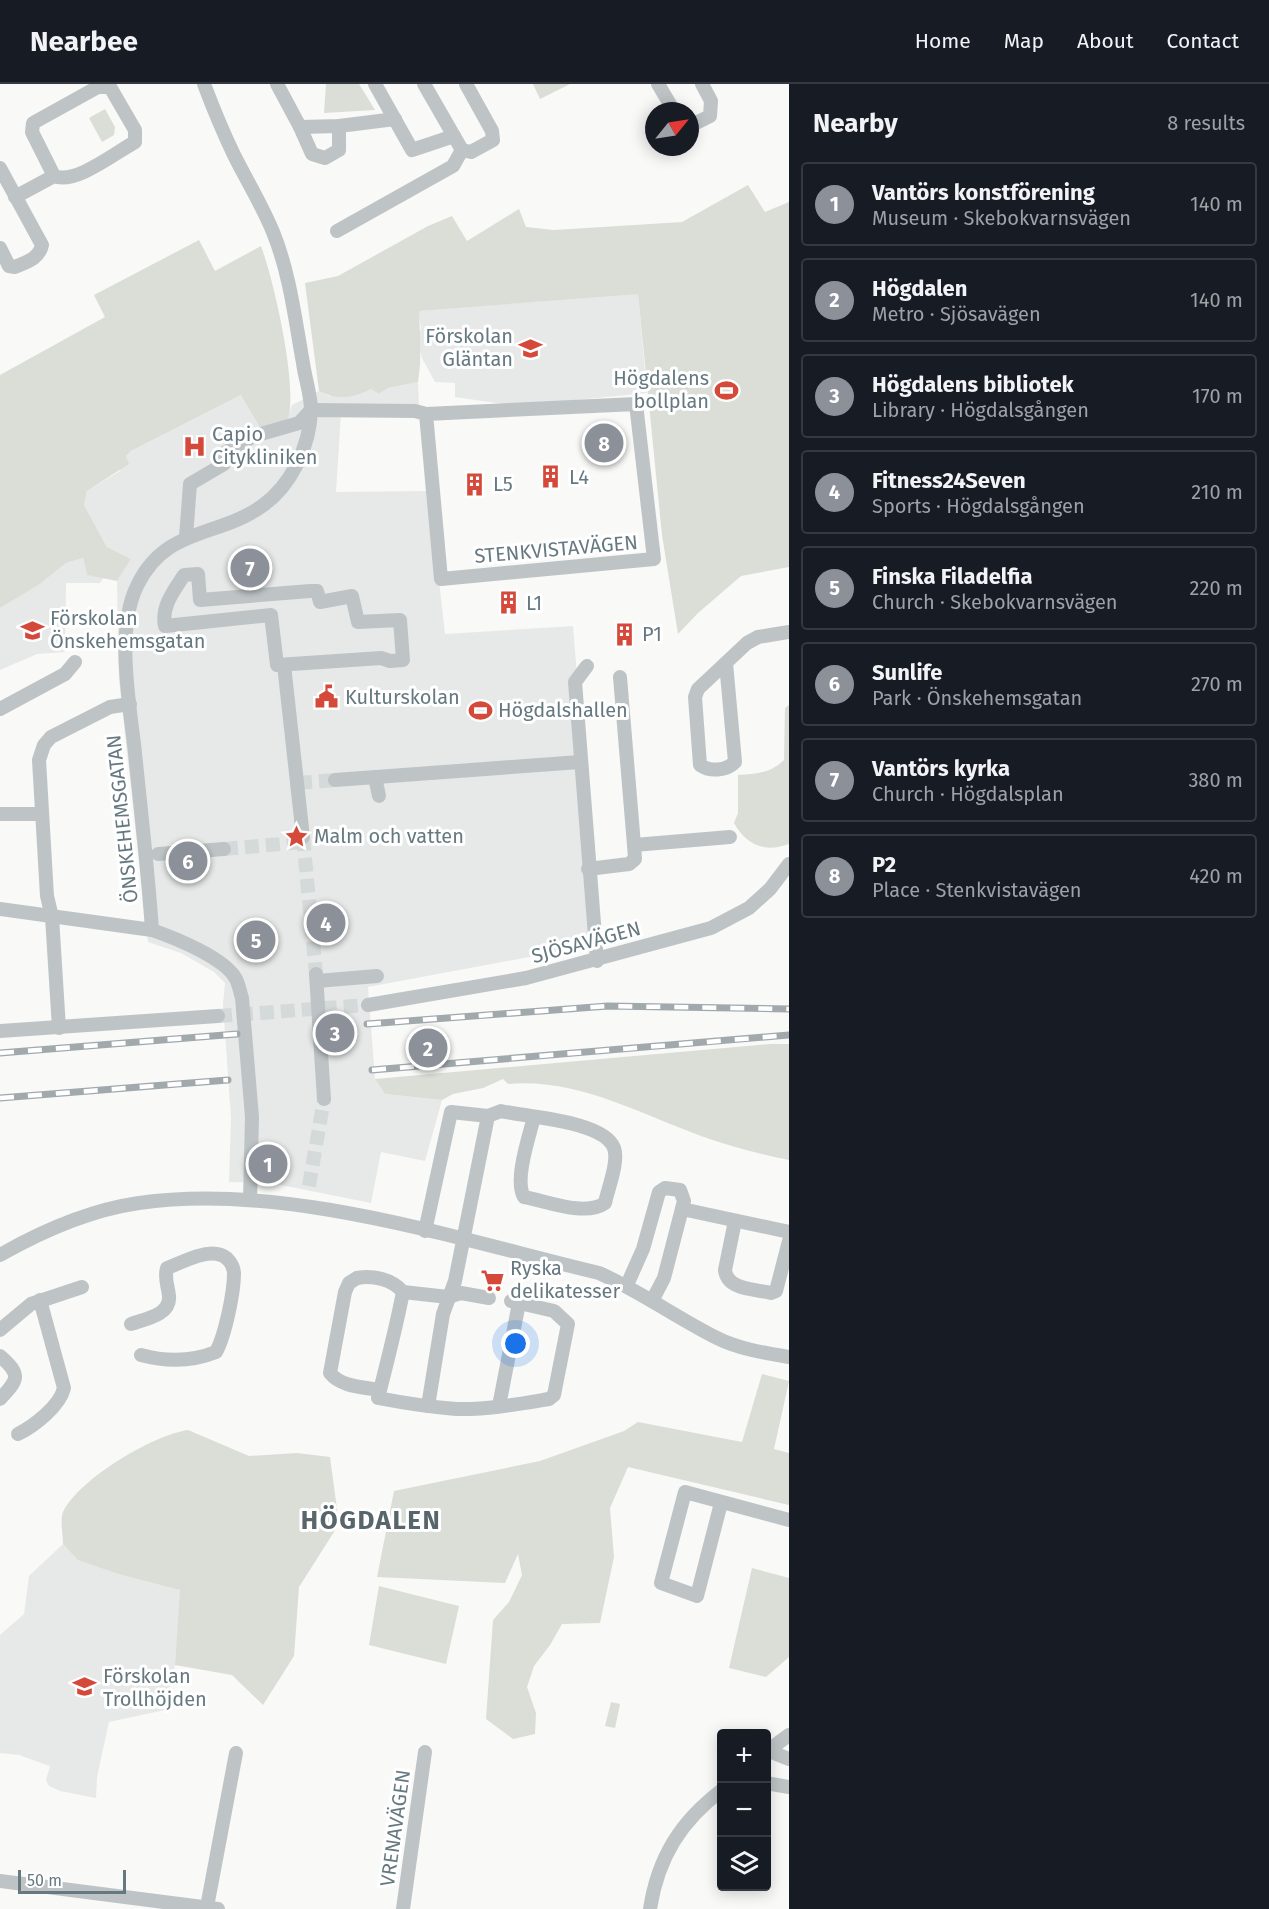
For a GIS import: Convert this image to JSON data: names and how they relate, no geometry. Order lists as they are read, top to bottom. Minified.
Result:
{"streets":{"street":["STENKVISTAVÄGEN","ÖNSKEHEMSGATAN","SJÖSAVÄGEN","VRENAVÄGEN"]},"districts":["HÖGDALEN"],"places":{"school or university":["Förskolan Gläntan","Förskolan Önskehemsgatan","Förskolan Trollhöjden"],"sports":["Högdalens bollplan","Högdalshallen"],"hospital":["Capio Citykliniken"],"building":["L4","L5","L1","P1"],"public building":["Kulturskolan"],"place":["Malm och vatten"],"supermarket":["Ryska delikatesser"]},"scale_bar":"50 m","north":"top right","page":{"header":"Nearbee","nav":["Home","Map","About","Contact"],"heading":["Nearby","8 results"],"list":[{"mark":"1","name":"Vantörs konstförening","note":"Museum · Skebokvarnsvägen","value":"140 m"},{"mark":"2","name":"Högdalen","note":"Metro · Sjösavägen","value":"140 m"},{"mark":"3","name":"Högdalens bibliotek","note":"Library · Högdalsgången","value":"170 m"},{"mark":"4","name":"Fitness24Seven","note":"Sports · Högdalsgången","value":"210 m"},{"mark":"5","name":"Finska Filadelfia","note":"Church · Skebokvarnsvägen","value":"220 m"},{"mark":"6","name":"Sunlife","note":"Park · Önskehemsgatan","value":"270 m"},{"mark":"7","name":"Vantörs kyrka","note":"Church · Högdalsplan","value":"380 m"},{"mark":"8","name":"P2","note":"Place · Stenkvistavägen","value":"420 m"}],"pins":["8","7","6","4","5","3","2","1"],"map_buttons":["+","−"],"scale":"50 m"}}
